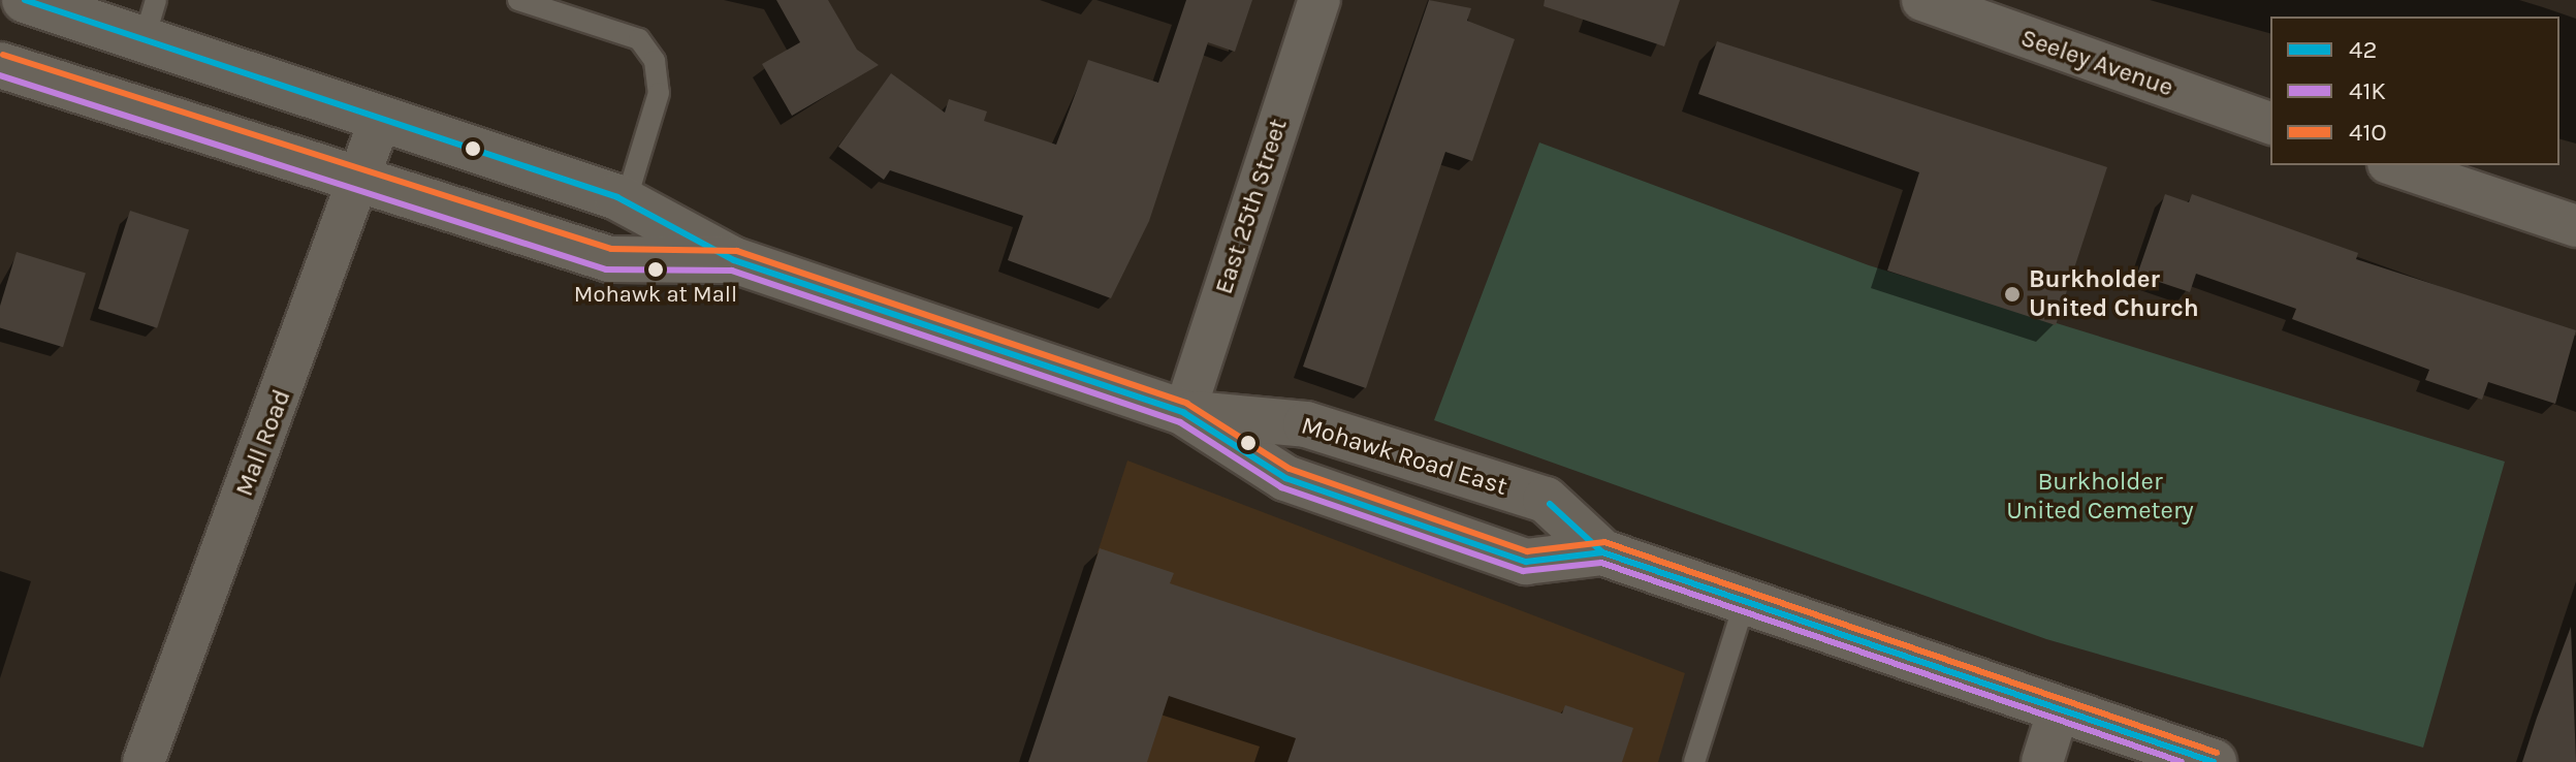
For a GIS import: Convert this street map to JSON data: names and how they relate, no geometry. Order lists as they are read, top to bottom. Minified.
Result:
{"streets":{"main road":["Mohawk Road East"],"street":["Seeley Avenue","East 25th Street","Mall Road"]},"crossings":[["East 25th Street","Mohawk Road East"],["Mall Road","Mohawk Road East"]],"parks":["Burkholder United Cemetery"],"places":["Mohawk at Mall","Burkholder United Church"],"lines":["transit line 42","transit line 41O","transit line 41K"],"legend":["42","41K","41O"]}
